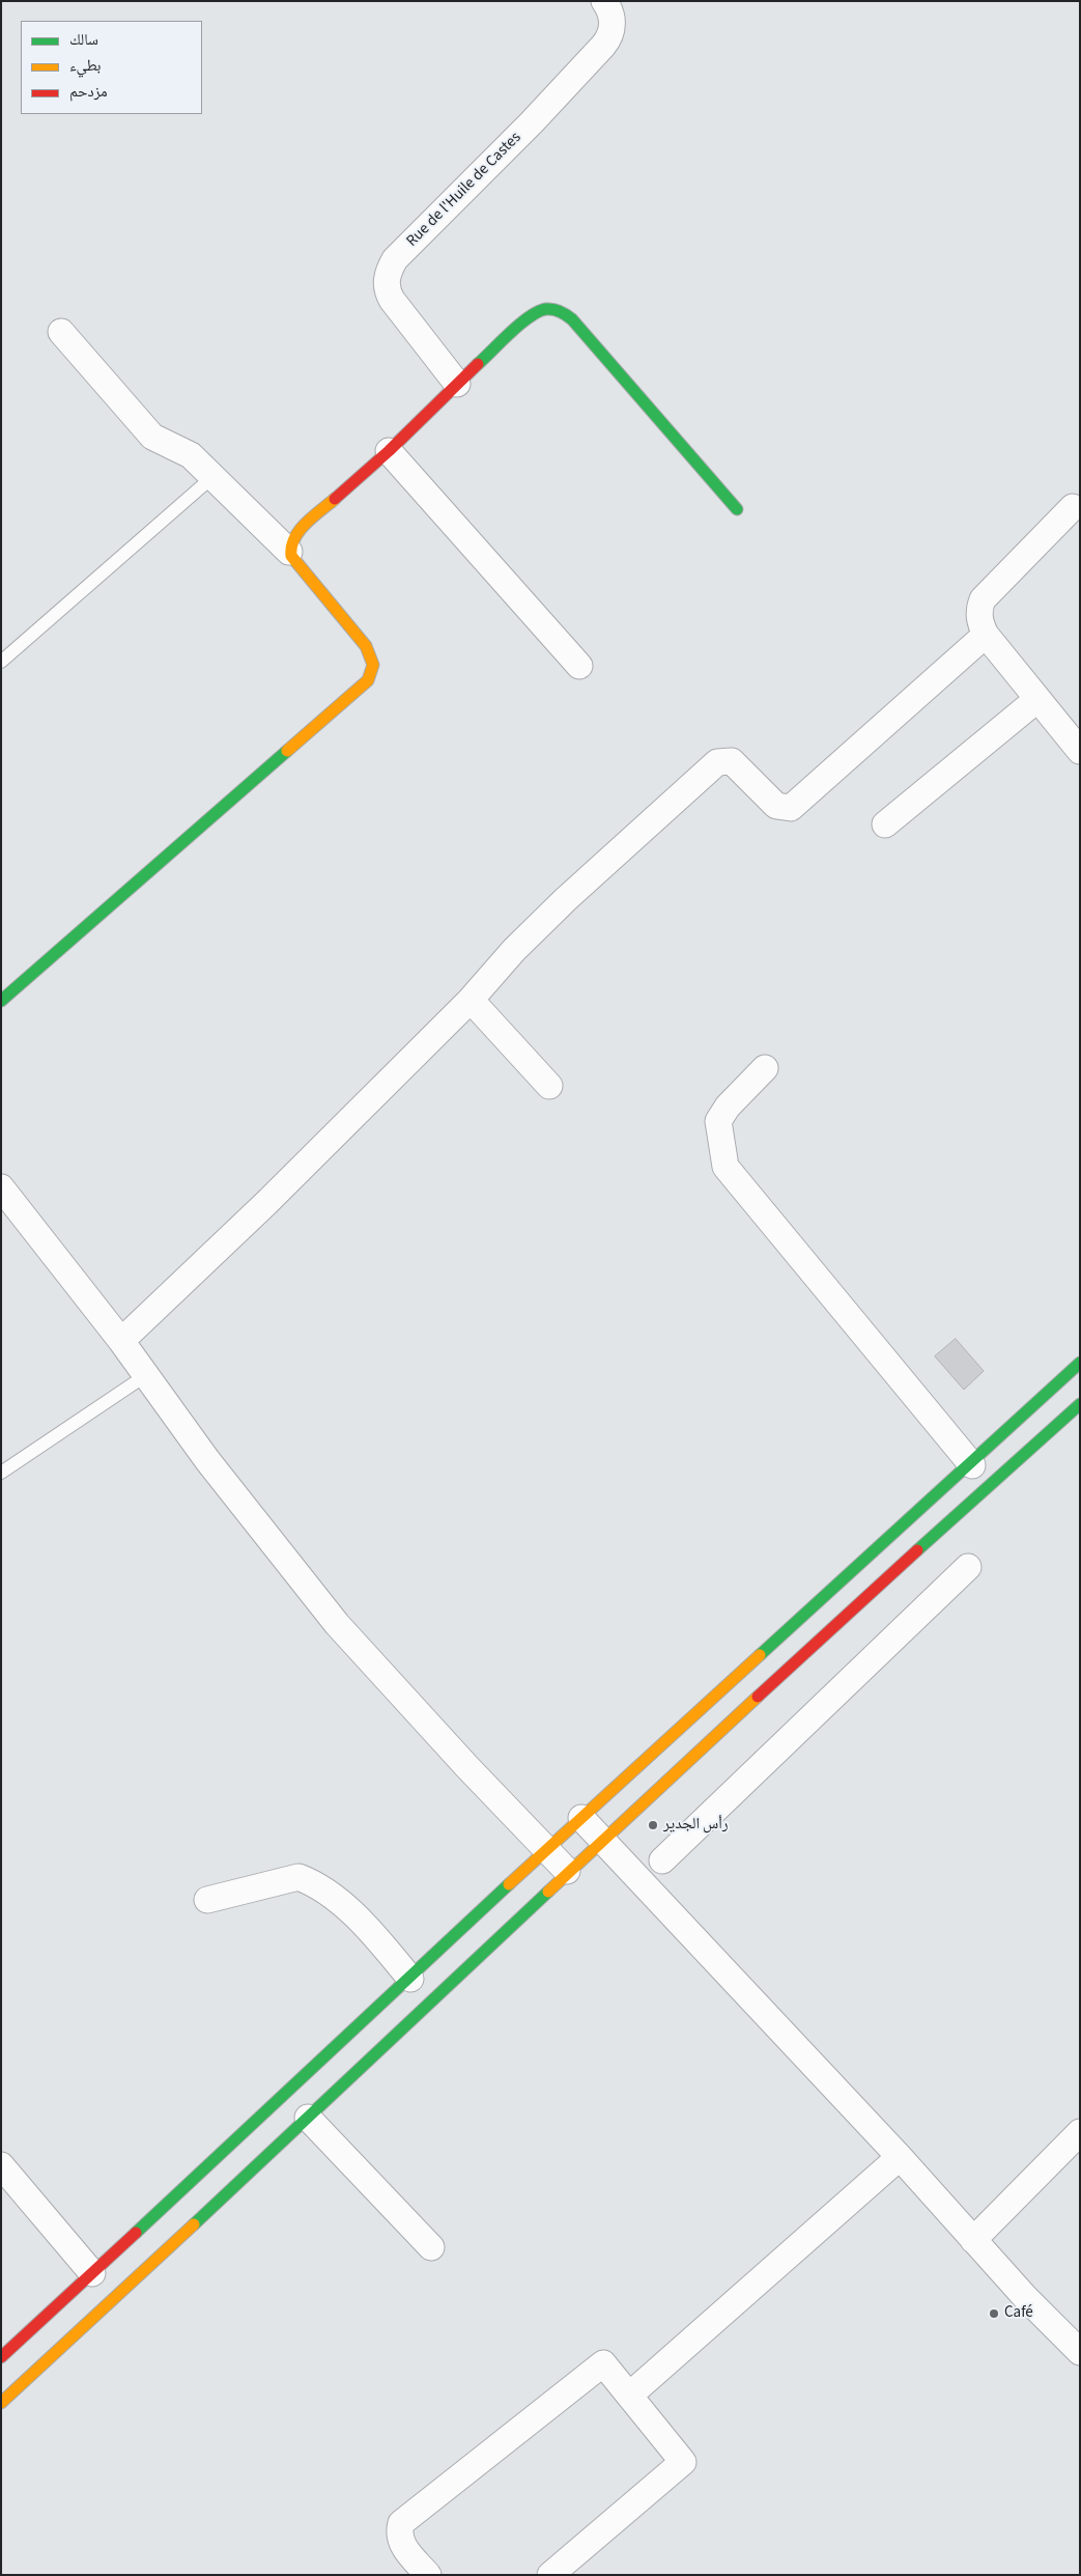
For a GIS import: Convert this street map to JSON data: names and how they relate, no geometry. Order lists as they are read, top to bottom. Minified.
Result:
{"streets":{"street":["Rue de l'Huile de Castes"]},"places":["رأس الجدير","Café"],"legend":["سالك","بطيء","مزدحم"]}
